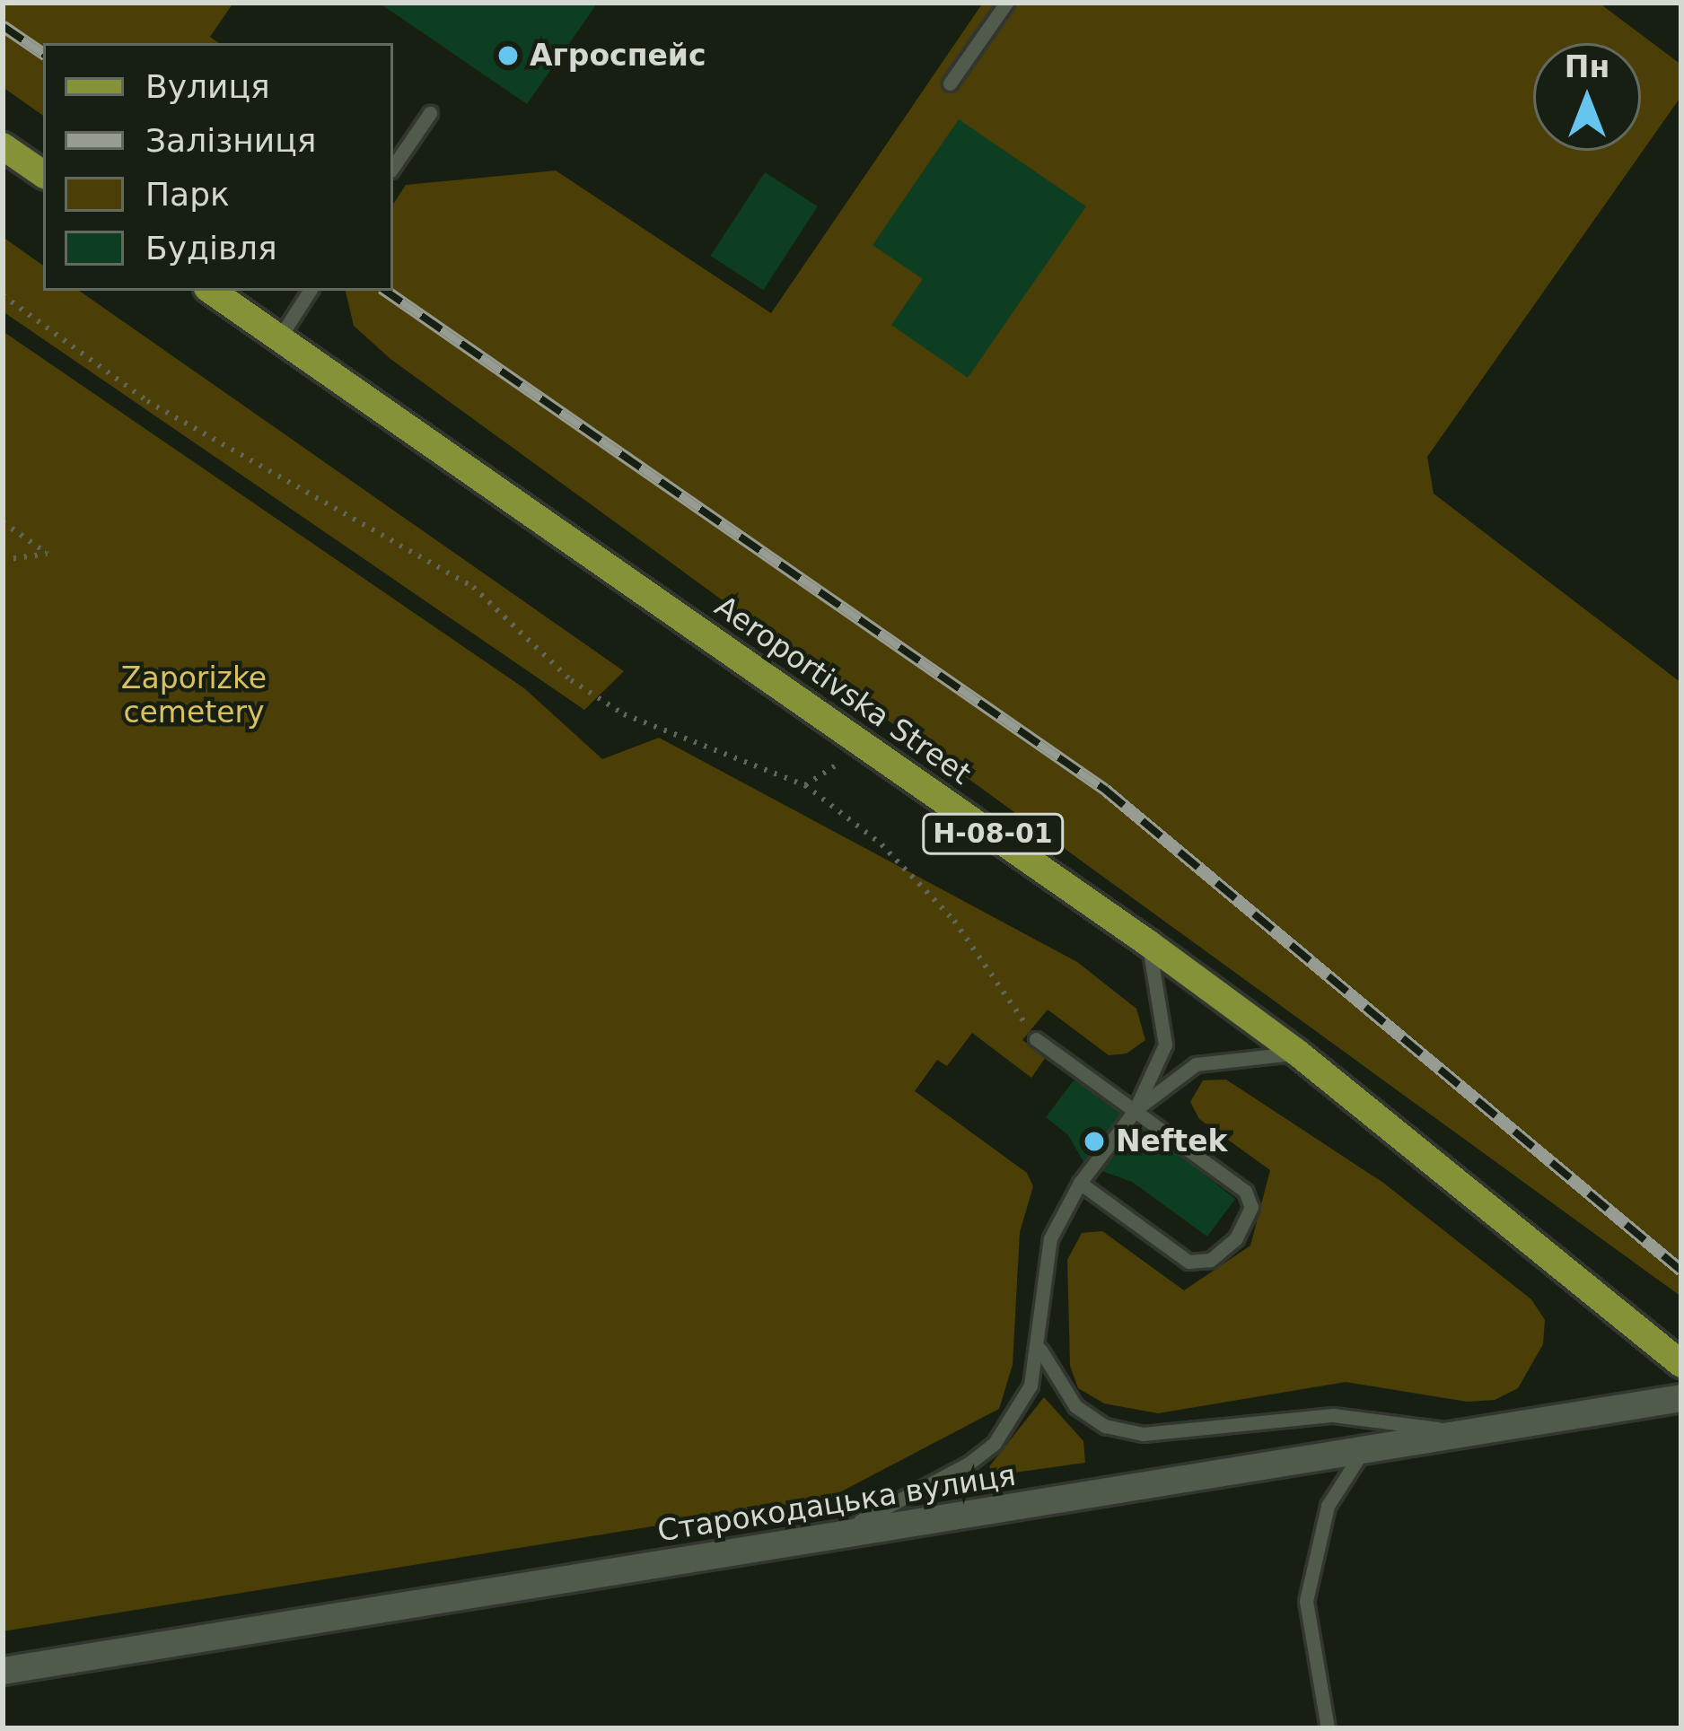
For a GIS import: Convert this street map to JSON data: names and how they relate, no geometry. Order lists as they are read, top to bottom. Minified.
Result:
{"streets":{"main road":["Aeroportivska Street","Н-08-01"],"street":["Старокодацька вулиця"]},"parks":["Zaporizke cemetery"],"places":["Агроспейс","Neftek"],"legend":["Вулиця","Залізниця","Парк","Будівля"],"north":"top"}
